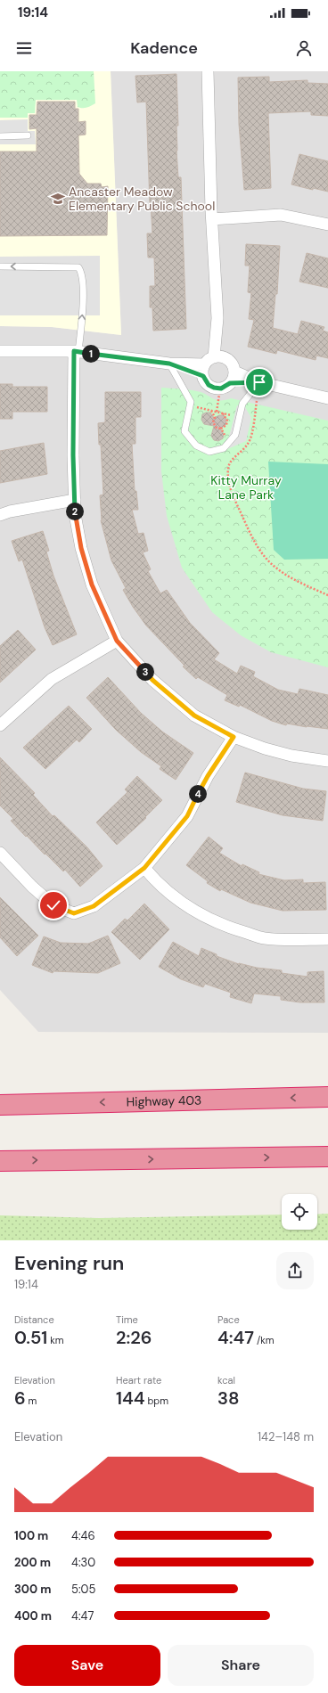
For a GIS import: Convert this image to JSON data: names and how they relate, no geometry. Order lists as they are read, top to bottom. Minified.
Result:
{"streets":{"highway":["Highway 403"]},"parks":["Kitty Murray Lane Park"],"places":{"school or university":["Ancaster Meadow Elementary Public School"]},"page":{"status":"19:14","header":"Kadence","pins":["1","2","3","4"],"heading":["Evening run","19:14"],"stats":[["Distance","0.51 km"],["Time","2:26"],["Pace","4:47 /km"],["Elevation","6 m"],["Heart rate","144 bpm"],["kcal","38"]],"chart":["Elevation","142–148 m"],"list":[{"name":"100 m","note":"4:46"},{"name":"200 m","note":"4:30"},{"name":"300 m","note":"5:05"},{"name":"400 m","note":"4:47"}],"buttons":["Save","Share"]}}
